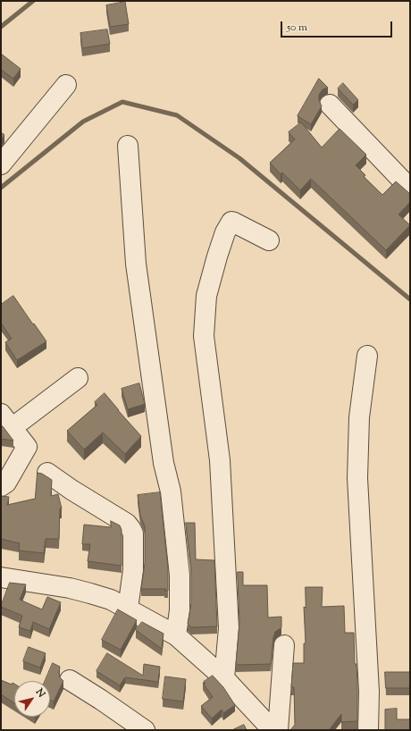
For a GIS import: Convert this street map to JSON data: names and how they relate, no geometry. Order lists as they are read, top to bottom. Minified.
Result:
{"scale_bar":"50 m","north":"top right"}
